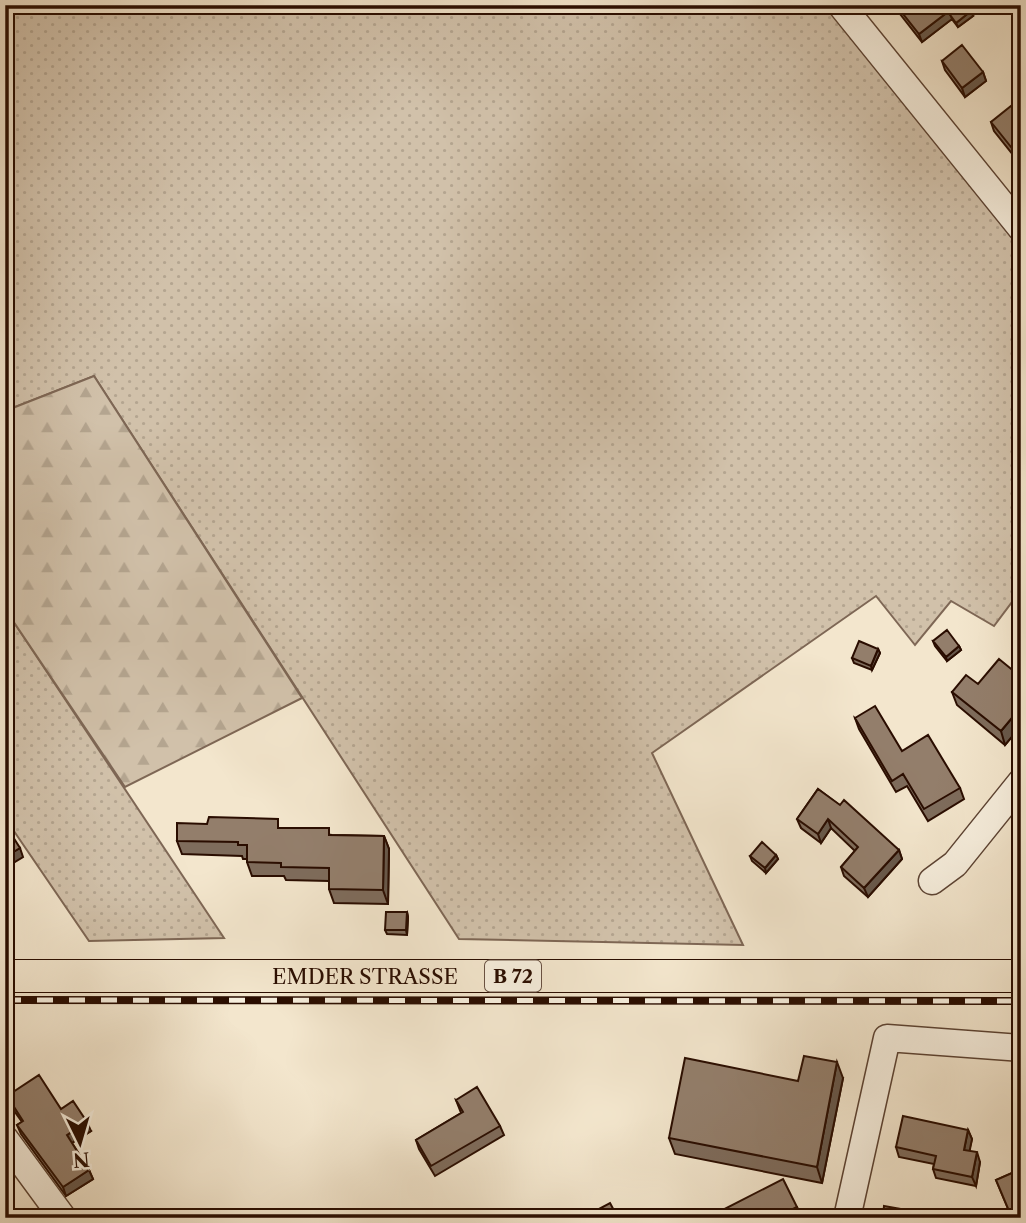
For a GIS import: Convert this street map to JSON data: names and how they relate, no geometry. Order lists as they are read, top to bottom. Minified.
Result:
{"streets":{"main road":["EMDER STRASSE","B 72"]},"north":"bottom"}
